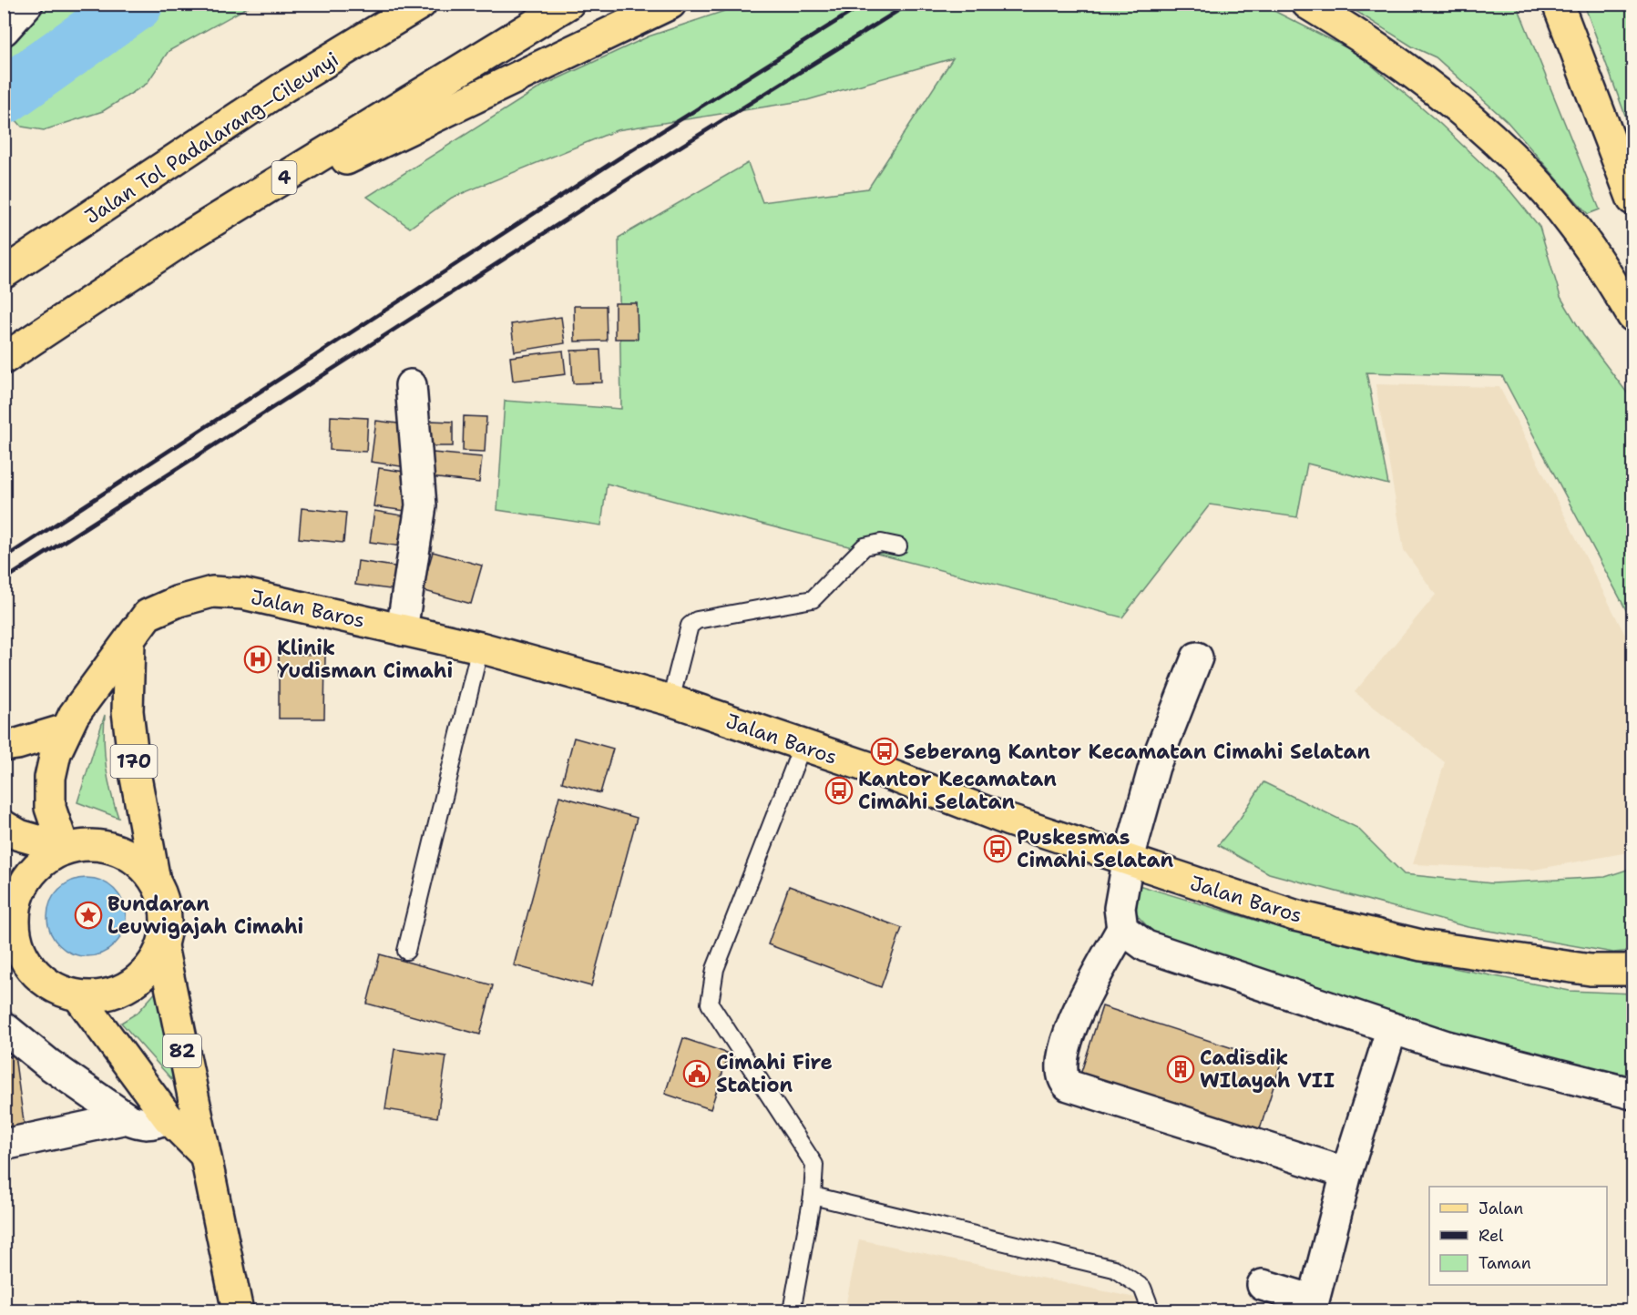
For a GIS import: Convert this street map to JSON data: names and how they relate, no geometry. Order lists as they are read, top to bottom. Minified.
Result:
{"streets":{"main road":["Jalan Tol Padalarang–Cileunyi","4","Jalan Baros","170","82"]},"crossings":[["Jalan Baros","170"],["Jalan Baros","82"],["170","82"]],"places":{"hospital":["Klinik Yudisman Cimahi"],"bus stop":["Seberang Kantor Kecamatan Cimahi Selatan","Kantor Kecamatan Cimahi Selatan","Puskesmas Cimahi Selatan"],"place":["Bundaran Leuwigajah Cimahi"],"building":["Cadisdik WIlayah VII"],"public building":["Cimahi Fire Station"]},"legend":["Jalan","Rel","Taman"]}
